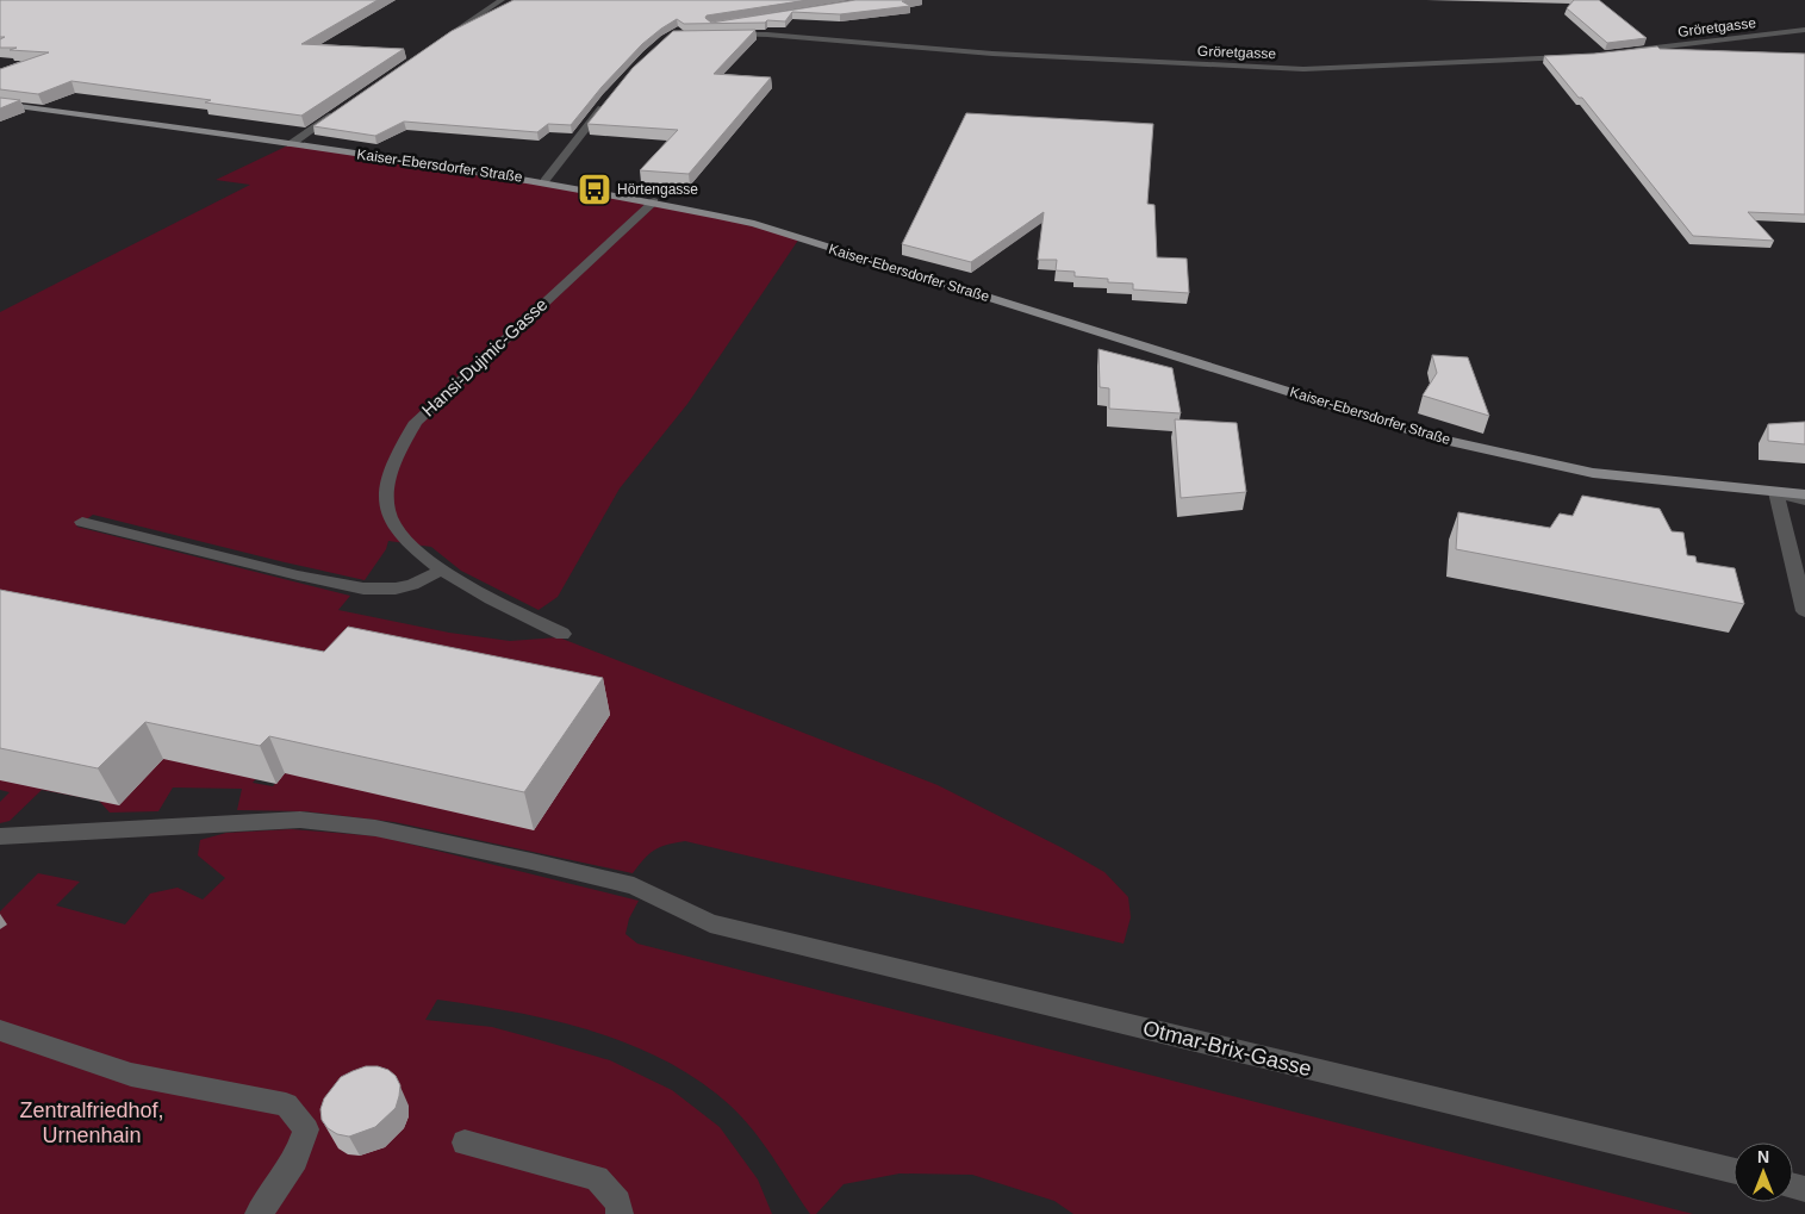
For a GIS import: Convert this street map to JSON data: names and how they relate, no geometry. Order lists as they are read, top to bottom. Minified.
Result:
{"streets":{"main road":["Kaiser-Ebersdorfer Straße"],"street":["Gröretgasse","Hansi-Dujmic-Gasse","Otmar-Brix-Gasse"]},"crossings":[["Kaiser-Ebersdorfer Straße","Hansi-Dujmic-Gasse"]],"parks":["Zentralfriedhof, Urnenhain"],"places":{"bus stop":["Hörtengasse"]},"north":"top"}
